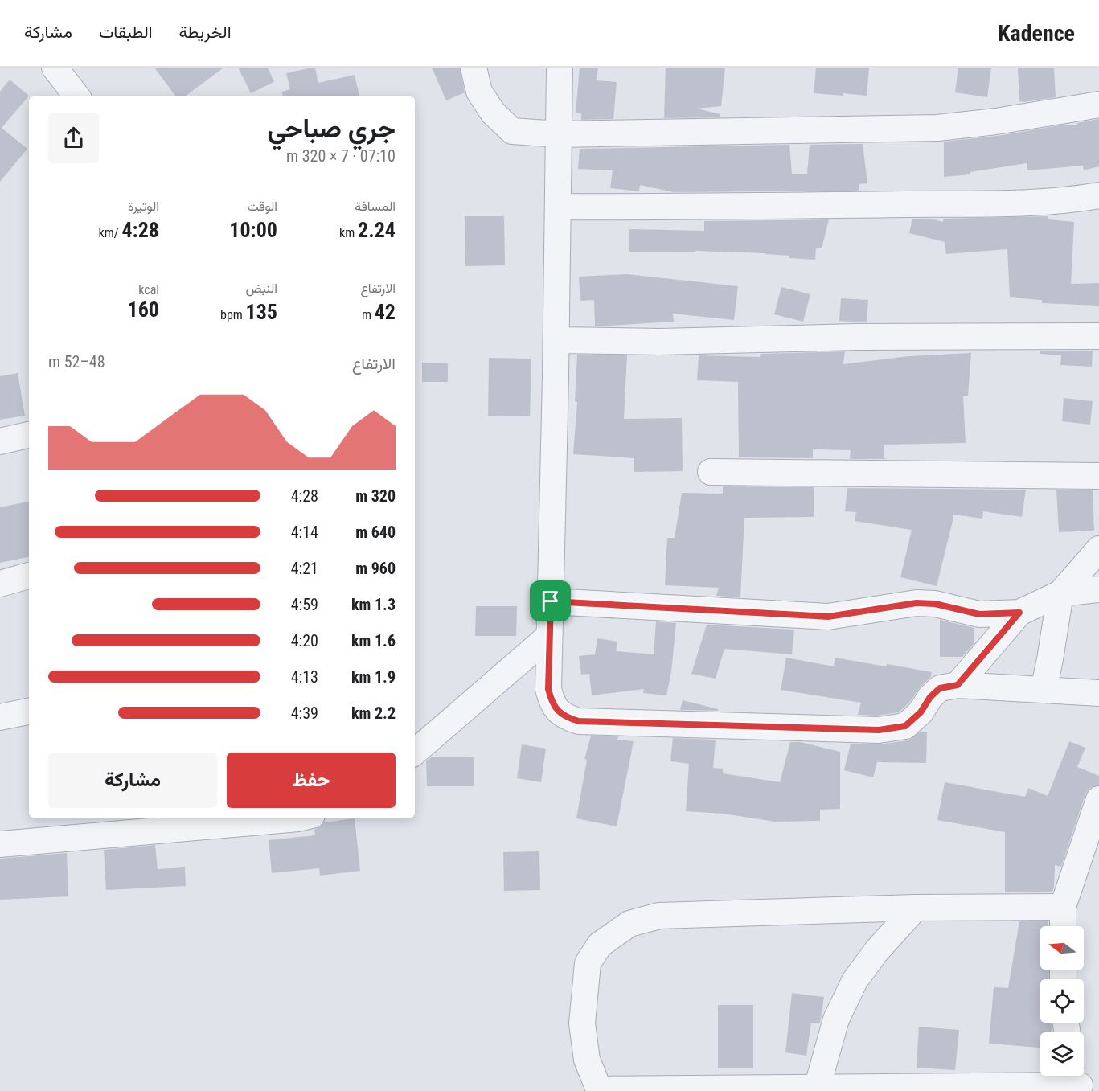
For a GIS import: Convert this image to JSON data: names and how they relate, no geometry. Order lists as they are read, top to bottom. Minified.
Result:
{"north":"left","page":{"header":"Kadence","nav":["الخريطة","الطبقات","مشاركة"],"heading":["جري صباحي","07:10 · 7 × 320 m"],"stats":[["المسافة","2.24 km"],["الوقت","10:00"],["الوتيرة","4:28 /km"],["الارتفاع","42 m"],["النبض","135 bpm"],["kcal","160"]],"chart":["الارتفاع","48–52 m"],"list":[{"name":"320 m","note":"4:28"},{"name":"640 m","note":"4:14"},{"name":"960 m","note":"4:21"},{"name":"1.3 km","note":"4:59"},{"name":"1.6 km","note":"4:20"},{"name":"1.9 km","note":"4:13"},{"name":"2.2 km","note":"4:39"}],"buttons":["حفظ","مشاركة"]}}
